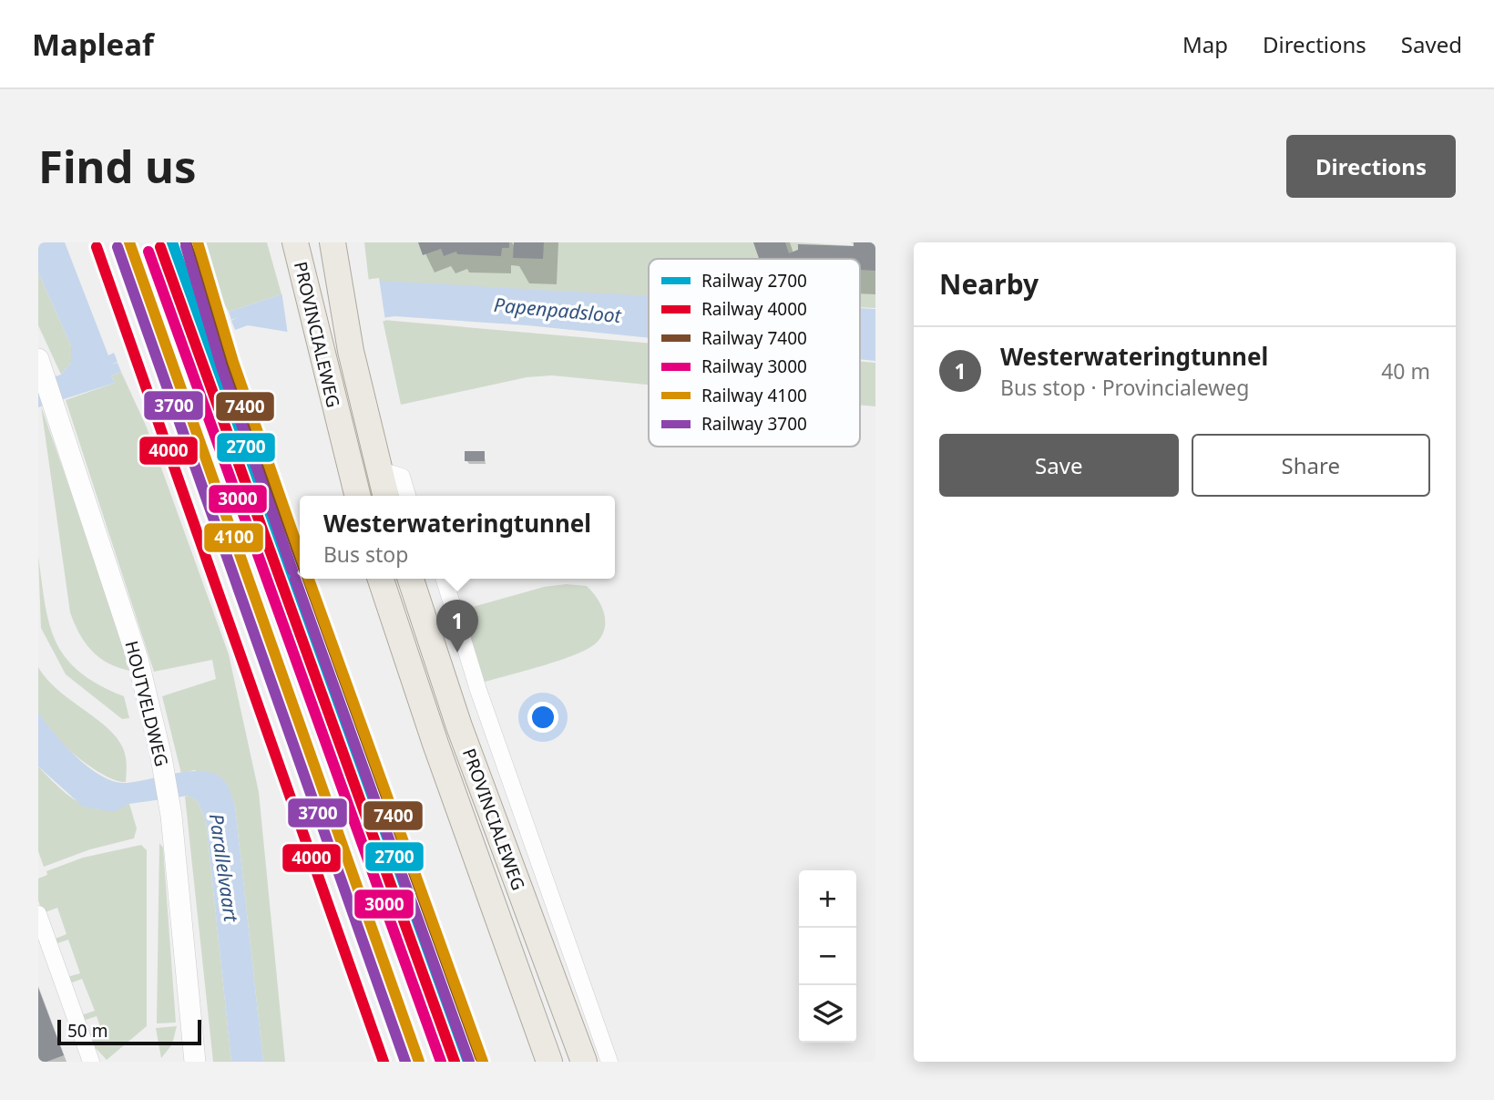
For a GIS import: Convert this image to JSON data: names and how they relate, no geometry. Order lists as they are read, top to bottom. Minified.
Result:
{"streets":{"main road":["PROVINCIALEWEG"],"street":["HOUTVELDWEG"]},"water":["Papenpadsloot","Parallelvaart"],"lines":["rail line 2700","rail line 7400","rail line 4100","rail line 3700","rail line 4000","rail line 3000"],"legend":["Railway 2700","Railway 4000","Railway 7400","Railway 3000","Railway 4100","Railway 3700"],"scale_bar":"50 m","page":{"header":"Mapleaf","nav":["Map","Directions","Saved"],"buttons":["Directions",["Save","Share"]],"title":"Find us","heading":"Nearby","list":[{"mark":"1","name":"Westerwateringtunnel","note":"Bus stop · Provincialeweg","value":"40 m"}],"popup":["Westerwateringtunnel","Bus stop"],"pins":"1","map_buttons":["+","−"],"scale":"50 m"}}
